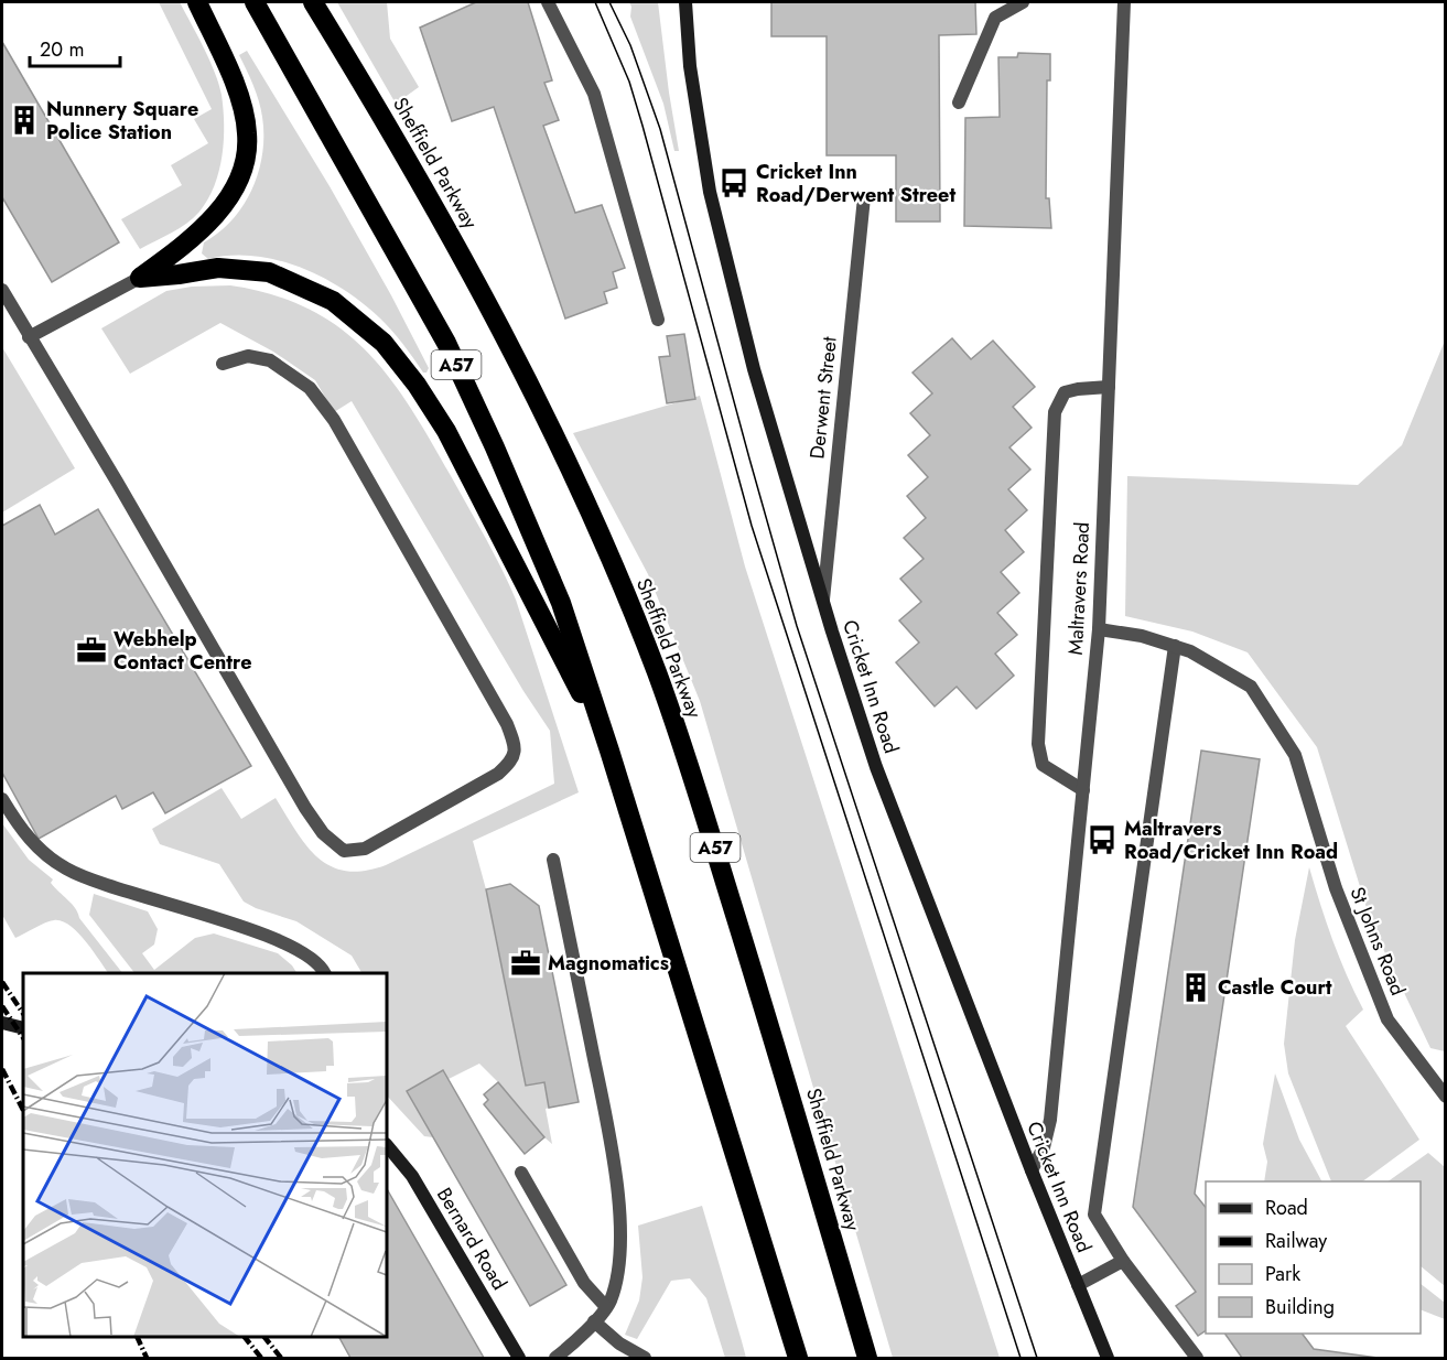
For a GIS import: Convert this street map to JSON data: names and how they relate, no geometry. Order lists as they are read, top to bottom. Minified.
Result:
{"streets":{"highway":["Sheffield Parkway","A57"],"street":["Derwent Street","Maltravers Road","Cricket Inn Road","St Johns Road","Bernard Road"]},"crossings":[["Derwent Street","Cricket Inn Road"],["Maltravers Road","Cricket Inn Road"],["Maltravers Road","St Johns Road"]],"places":{"building":["Nunnery Square Police Station","Castle Court"],"bus stop":["Cricket Inn Road/Derwent Street","Maltravers Road/Cricket Inn Road"],"office":["Webhelp Contact Centre","Magnomatics"]},"legend":["Road","Railway","Park","Building"],"scale_bar":"20 m"}
